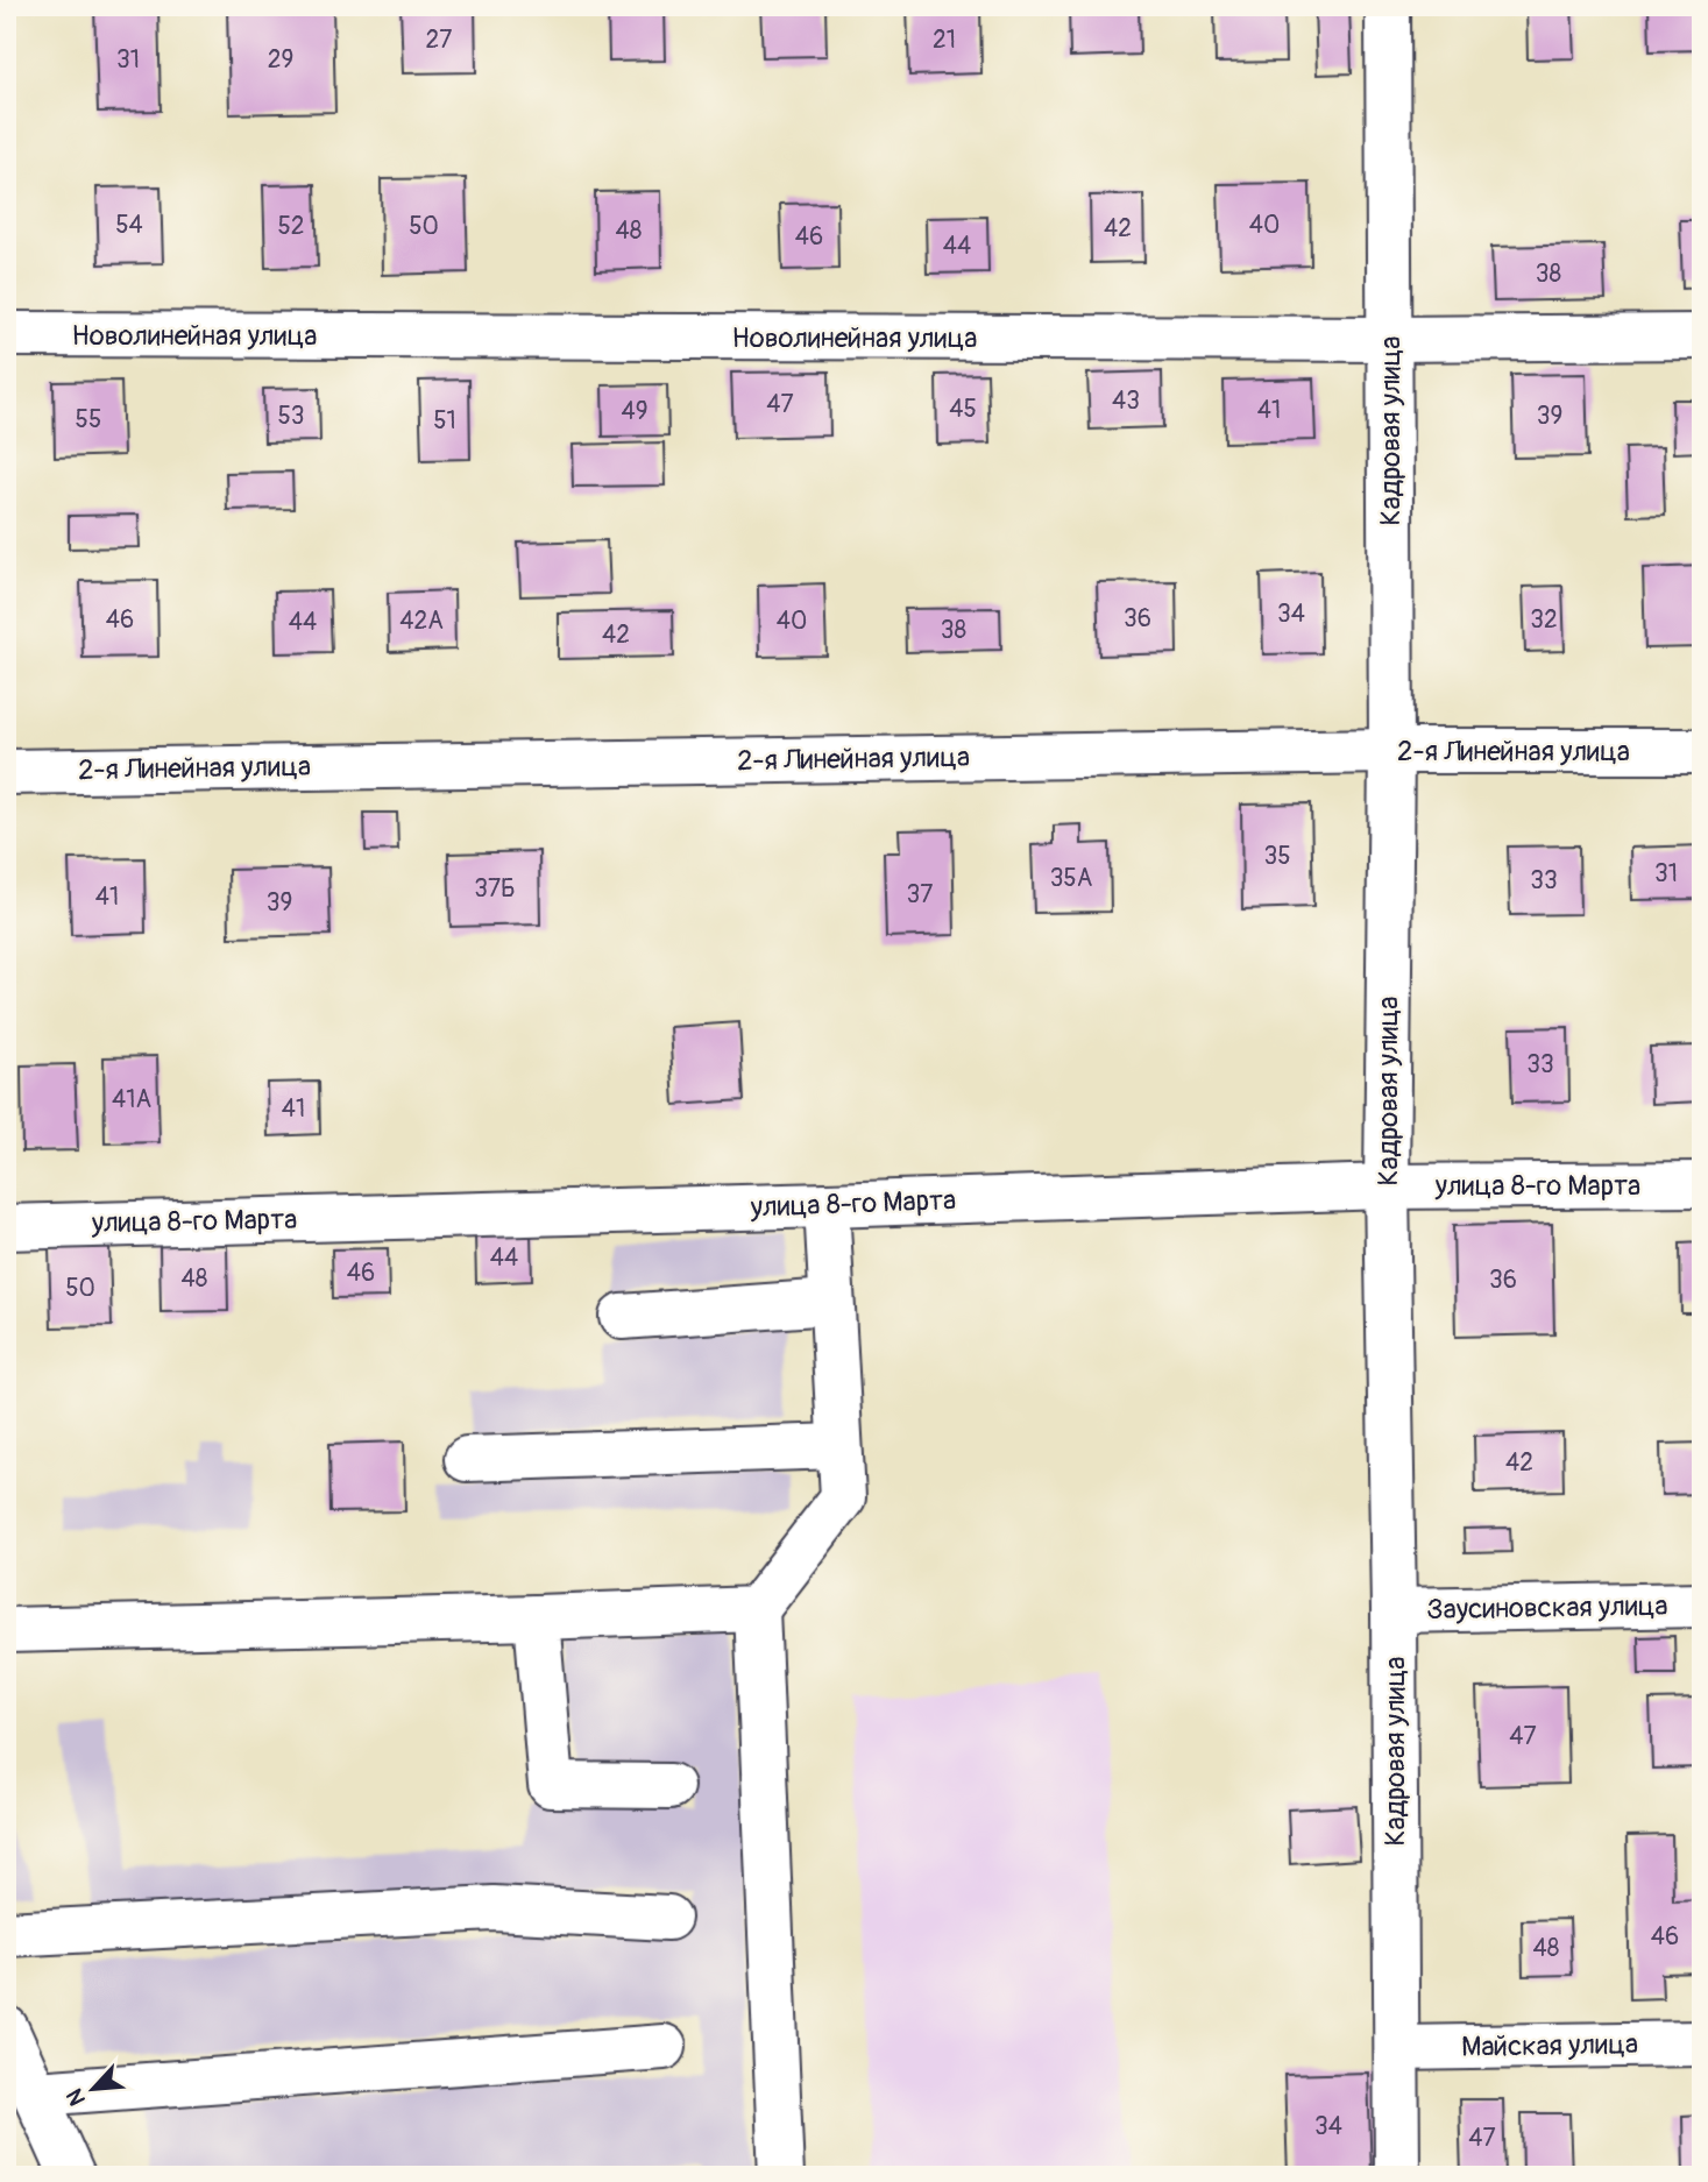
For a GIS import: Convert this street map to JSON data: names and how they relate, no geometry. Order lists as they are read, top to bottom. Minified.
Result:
{"streets":{"street":["Новолинейная улица","Кадровая улица","2-я Линейная улица","улица 8-го Марта","Заусиновская улица","Майская улица"]},"crossings":[["Новолинейная улица","Кадровая улица"],["Кадровая улица","2-я Линейная улица"],["Кадровая улица","улица 8-го Марта"],["Кадровая улица","Заусиновская улица"],["Кадровая улица","Майская улица"]],"house_numbers":["27","21","31","29","54","40","52","50","42","48","46","44","38","43","47","45","41","49","53","39","55","51","34","36","46","32","42А","40","44","38","42","35","31","35А","33","37Б","37","41","39","33","41А","41","44","46","48","36","50","42","47","46","48","34","47"],"north":"bottom left"}
